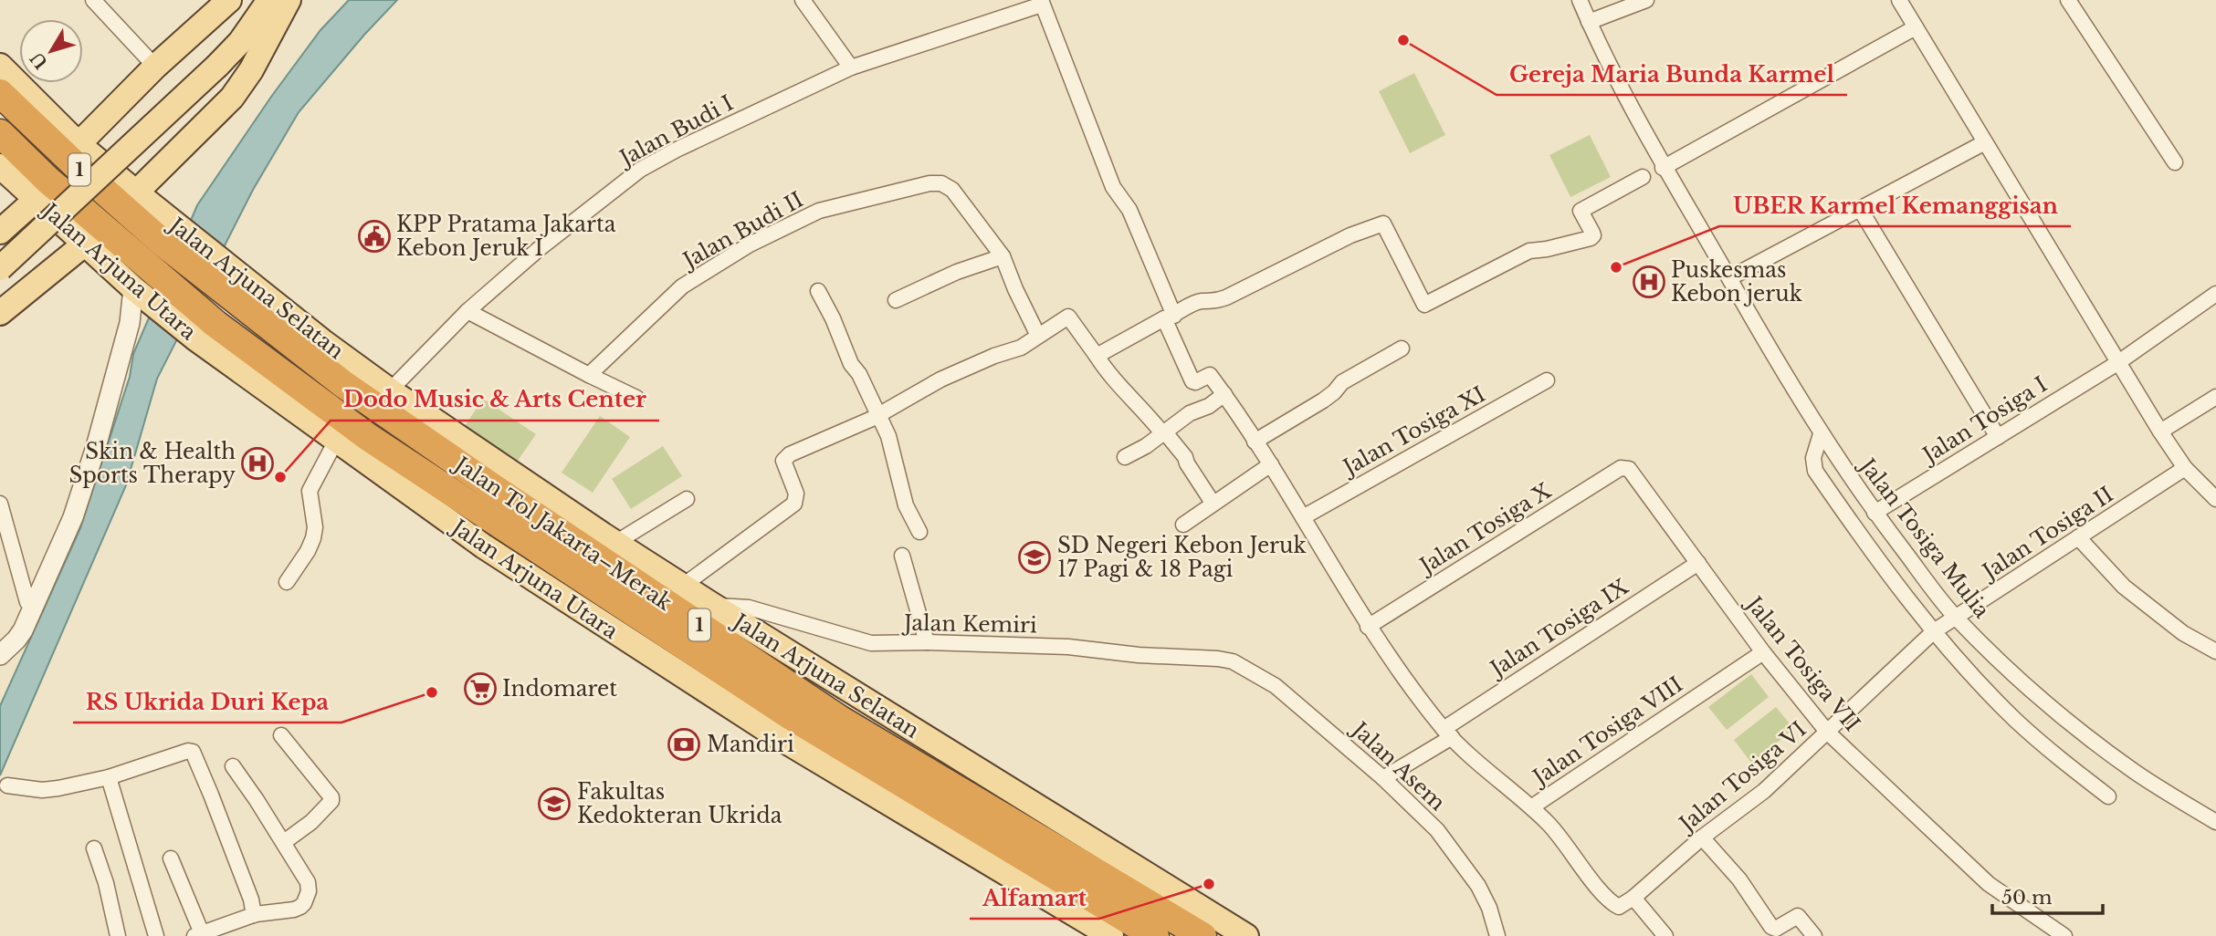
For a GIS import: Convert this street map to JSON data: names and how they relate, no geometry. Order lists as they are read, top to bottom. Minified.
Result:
{"streets":{"highway":["1","Jalan Tol Jakarta–Merak"],"main road":["Jalan Arjuna Utara","Jalan Arjuna Selatan"],"street":["Jalan Budi I","Jalan Budi II","Jalan Tosiga I","Jalan Tosiga XI","Jalan Tosiga X","Jalan Tosiga II","Jalan Tosiga Mulia","Jalan Kemiri","Jalan Tosiga IX","Jalan Tosiga VII","Jalan Tosiga VIII","Jalan Asem","Jalan Tosiga VI"]},"crossings":[["Jalan Budi I","Jalan Arjuna Selatan"],["Jalan Arjuna Utara","Jalan Tol Jakarta–Merak"],["Jalan Arjuna Selatan","Jalan Tol Jakarta–Merak"],["Jalan Arjuna Selatan","Jalan Kemiri"],["Jalan Tosiga I","Jalan Tosiga Mulia"],["Jalan Tosiga XI","Jalan Tosiga VIII"],["Jalan Tosiga X","Jalan Tosiga VII"],["Jalan Tosiga X","Jalan Tosiga VIII"],["Jalan Tosiga II","Jalan Tosiga Mulia"],["Jalan Tosiga II","Jalan Tosiga VI"],["Jalan Kemiri","Jalan Asem"],["Jalan Tosiga IX","Jalan Tosiga VII"],["Jalan Tosiga IX","Jalan Tosiga VIII"],["Jalan Tosiga IX","Jalan Asem"],["Jalan Tosiga VII","Jalan Tosiga VIII"],["Jalan Tosiga VII","Jalan Tosiga VI"]],"places":{"other":["Gereja Maria Bunda Karmel","UBER Karmel Kemanggisan","Dodo Music & Arts Center","RS Ukrida Duri Kepa","Alfamart"],"public building":["KPP Pratama Jakarta Kebon Jeruk I"],"hospital":["Puskesmas Kebon jeruk","Skin & Health Sports Therapy"],"school or university":["SD Negeri Kebon Jeruk 17 Pagi & 18 Pagi","Fakultas Kedokteran Ukrida"],"supermarket":["Indomaret"],"bank":["Mandiri"]},"scale_bar":"50 m","north":"bottom left"}
